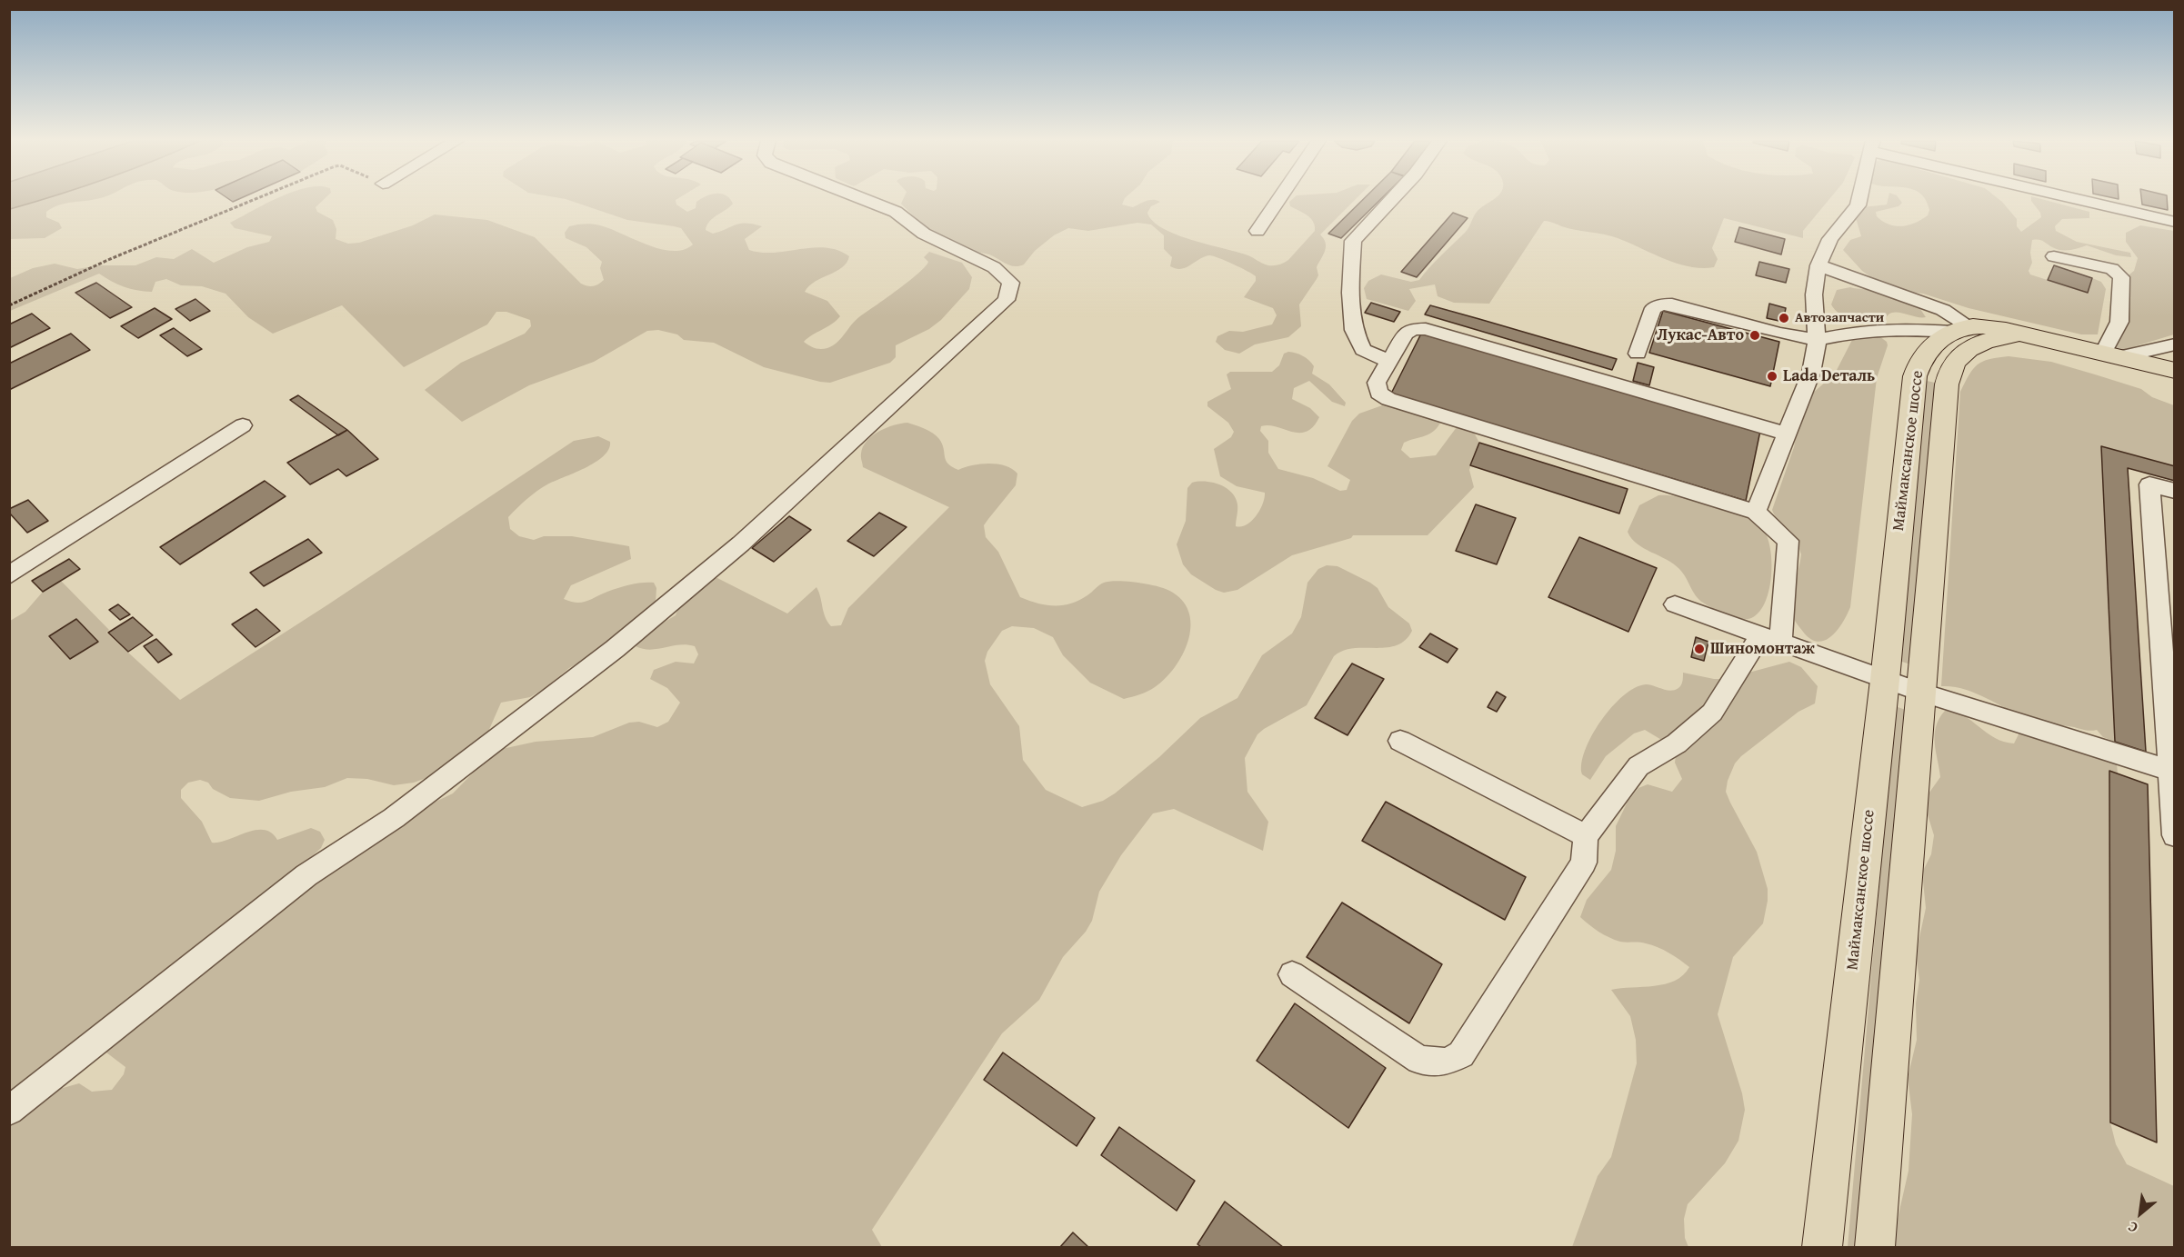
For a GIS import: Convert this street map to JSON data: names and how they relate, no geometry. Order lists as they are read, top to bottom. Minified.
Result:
{"streets":{"main road":["Маймаксанское шоссе"]},"places":["Автозапчасти","Лукас-Авто","Lada Dеталь","Шиномонтаж"],"north":"bottom left"}
